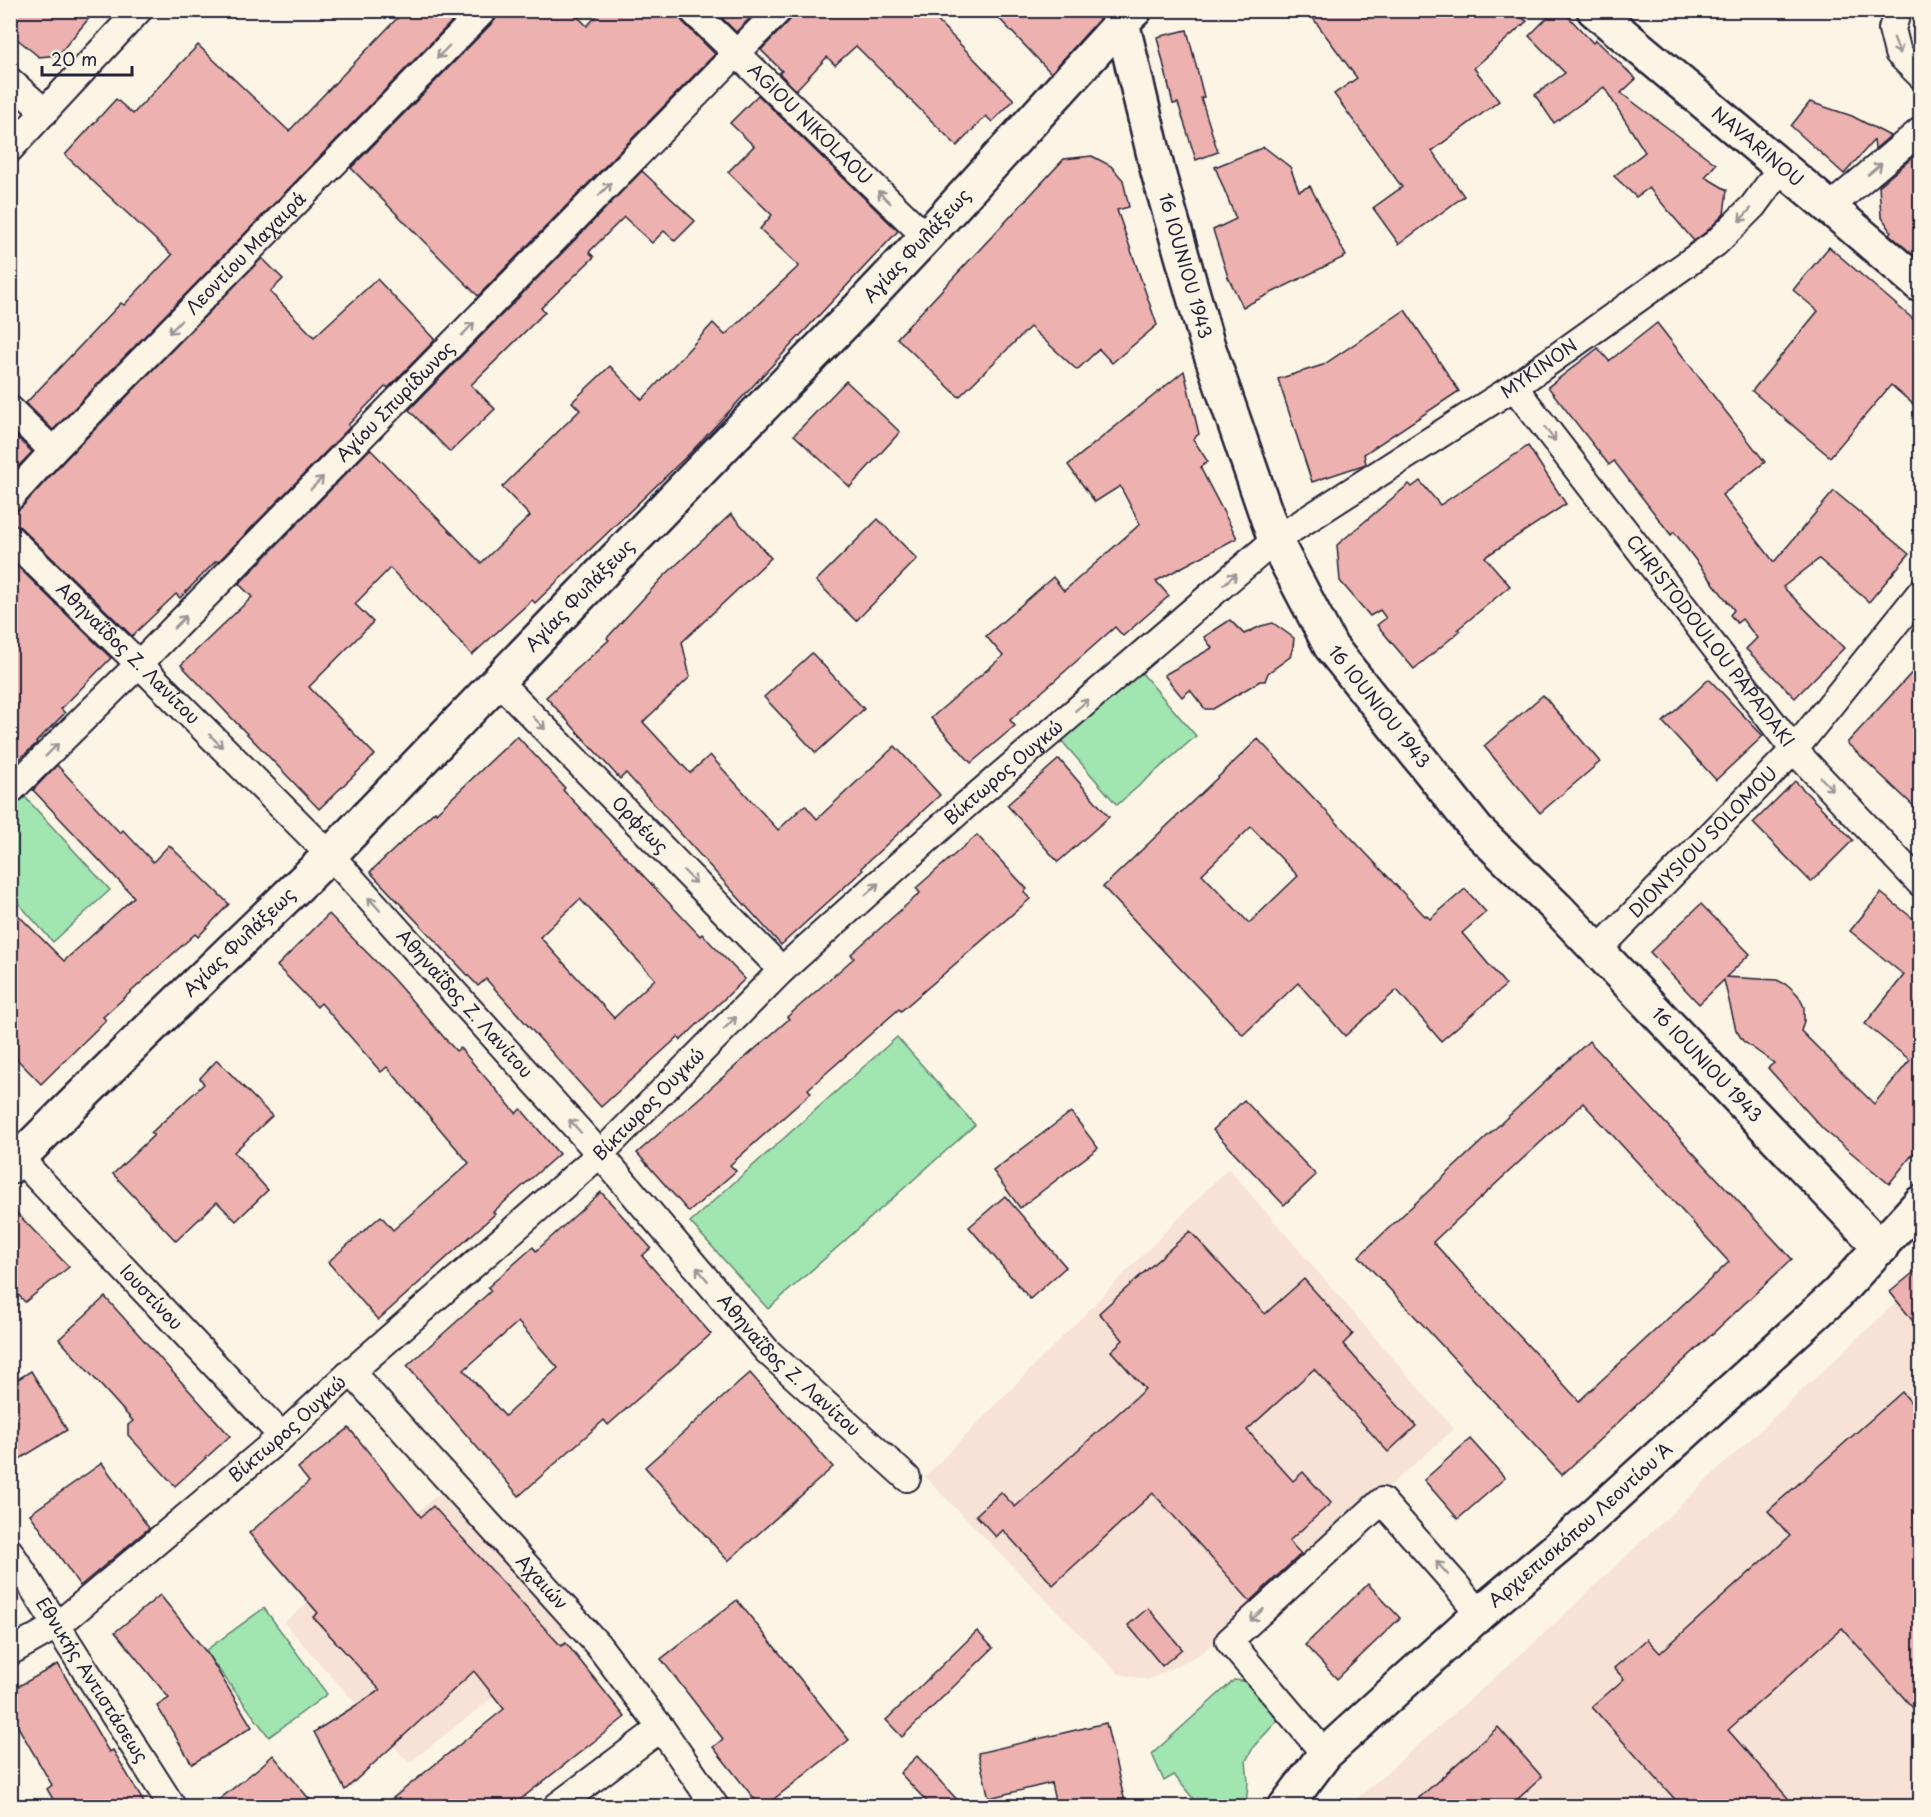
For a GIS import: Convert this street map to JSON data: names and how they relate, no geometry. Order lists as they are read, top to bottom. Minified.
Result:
{"streets":{"main road":["NAVARINOU","Αγίας Φυλάξεως","16 IOUNIOU 1943","Αρχιεπισκόπου Λεοντίου Α΄"],"street":["AGIOU NIKOLAOU","Λεοντίου Μαχαιρά","MYKINON","Αγίου Σπυρίδωνος","CHRISTODOULOU PAPADAKI","Αθηναΐδος Ζ. Λανίτου","Βίκτωρος Ουγκώ","Ορφέως","DIONYSIOU SOLOMOU","Ιουστίνου","Αχαιών","Εθνικής Αντιστάσεως"]},"crossings":[["AGIOU NIKOLAOU","Αγίας Φυλάξεως"],["AGIOU NIKOLAOU","Αγίου Σπυρίδωνος"],["NAVARINOU","MYKINON"],["Αγίας Φυλάξεως","16 IOUNIOU 1943"],["Αγίας Φυλάξεως","Αθηναΐδος Ζ. Λανίτου"],["Αγίας Φυλάξεως","Ορφέως"],["Αγίας Φυλάξεως","Ιουστίνου"],["16 IOUNIOU 1943","MYKINON"],["16 IOUNIOU 1943","Βίκτωρος Ουγκώ"],["16 IOUNIOU 1943","DIONYSIOU SOLOMOU"],["16 IOUNIOU 1943","Αρχιεπισκόπου Λεοντίου Α΄"],["MYKINON","CHRISTODOULOU PAPADAKI"],["MYKINON","Βίκτωρος Ουγκώ"],["Αγίου Σπυρίδωνος","Αθηναΐδος Ζ. Λανίτου"],["CHRISTODOULOU PAPADAKI","DIONYSIOU SOLOMOU"],["Αθηναΐδος Ζ. Λανίτου","Βίκτωρος Ουγκώ"],["Βίκτωρος Ουγκώ","Ορφέως"],["Βίκτωρος Ουγκώ","Ιουστίνου"],["Βίκτωρος Ουγκώ","Αχαιών"],["Βίκτωρος Ουγκώ","Εθνικής Αντιστάσεως"]],"one_way":["AGIOU NIKOLAOU","Λεοντίου Μαχαιρά","MYKINON","Αγίου Σπυρίδωνος","CHRISTODOULOU PAPADAKI","Βίκτωρος Ουγκώ","Ορφέως"],"scale_bar":"20 m"}
